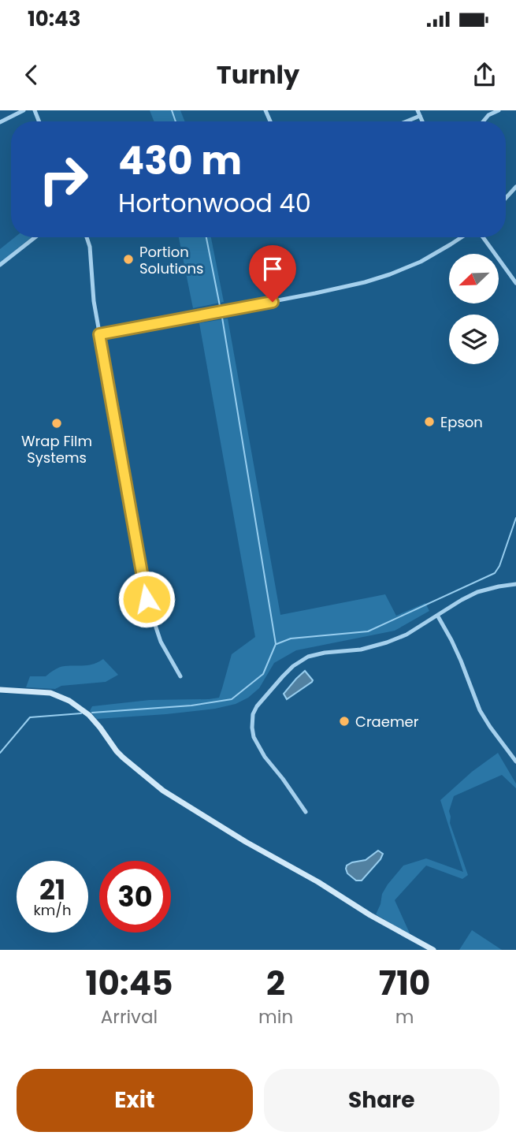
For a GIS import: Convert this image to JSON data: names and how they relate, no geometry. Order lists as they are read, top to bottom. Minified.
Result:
{"places":["Portion Solutions","Epson","Wrap Film Systems","Craemer"],"north":"bottom left","page":{"status":"10:43","header":"Turnly","turn":["430 m","Hortonwood 40"],"speed":"21 km/h","limit":"30","eta":["10:45","Arrival","2","min","710","m"],"buttons":["Exit","Share"]}}
